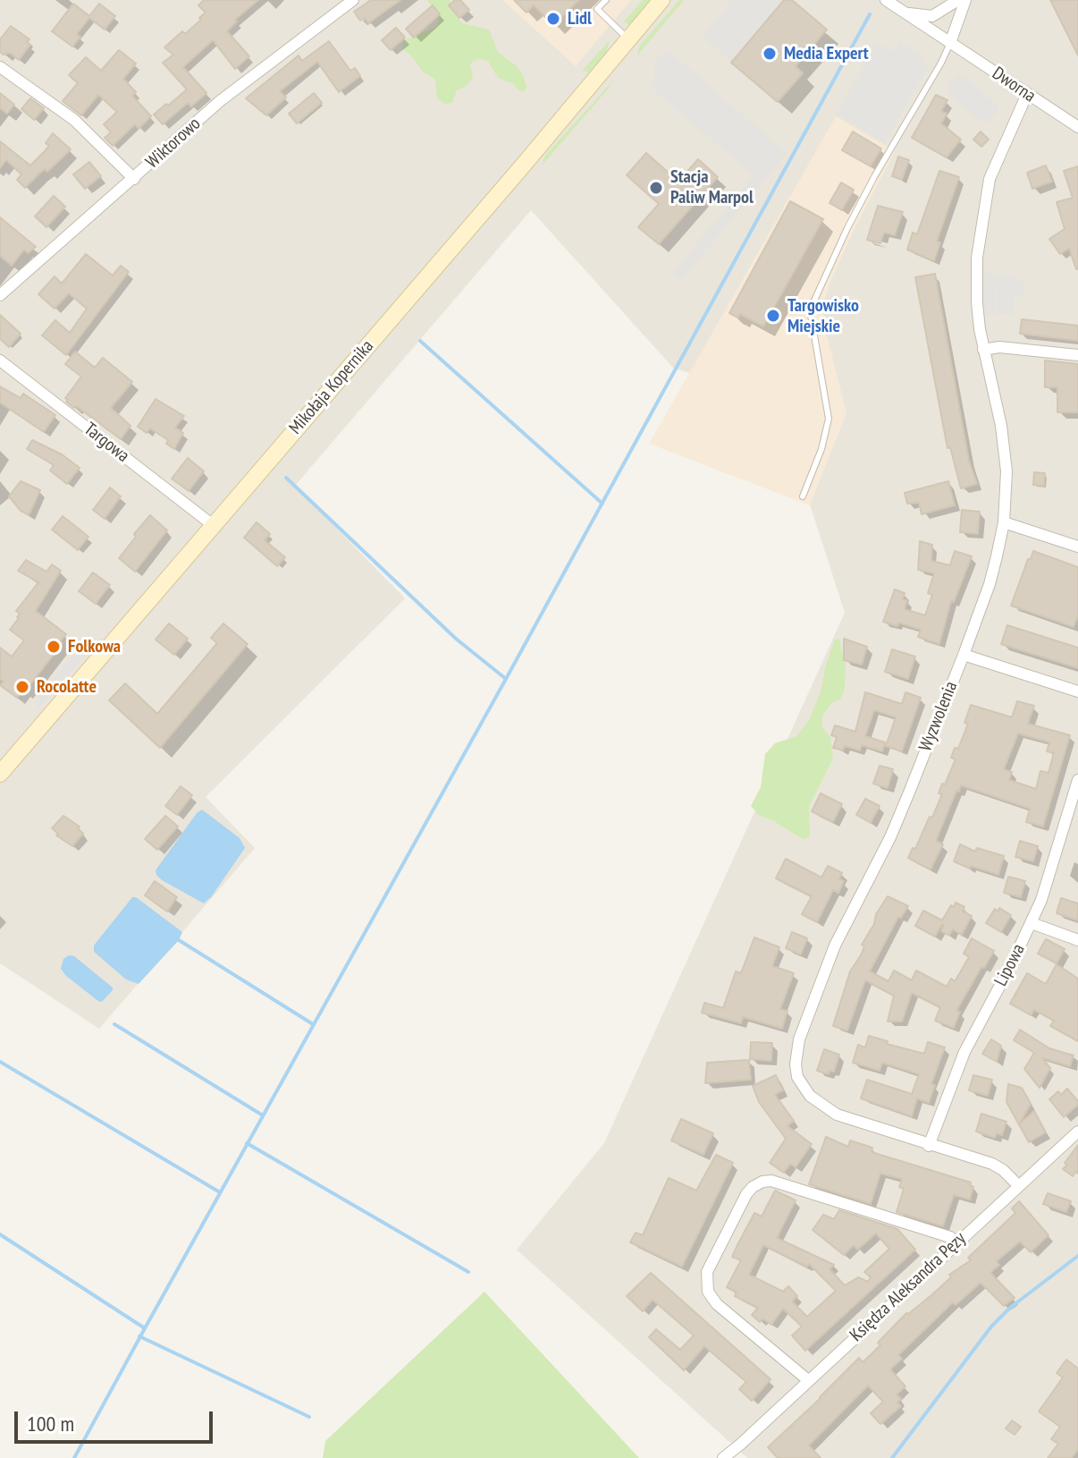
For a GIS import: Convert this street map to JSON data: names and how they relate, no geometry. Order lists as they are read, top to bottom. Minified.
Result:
{"streets":{"main road":["Mikołaja Kopernika"],"street":["Dworna","Wiktorowo","Targowa","Wyzwolenia","Lipowa","Księdza Aleksandra Pęzy"]},"crossings":[["Dworna","Wyzwolenia"],["Mikołaja Kopernika","Targowa"],["Wyzwolenia","Lipowa"],["Wyzwolenia","Księdza Aleksandra Pęzy"]],"places":["Lidl","Media Expert","Stacja Paliw Marpol","Targowisko Miejskie","Folkowa","Rocolatte"],"scale_bar":"100 m"}
